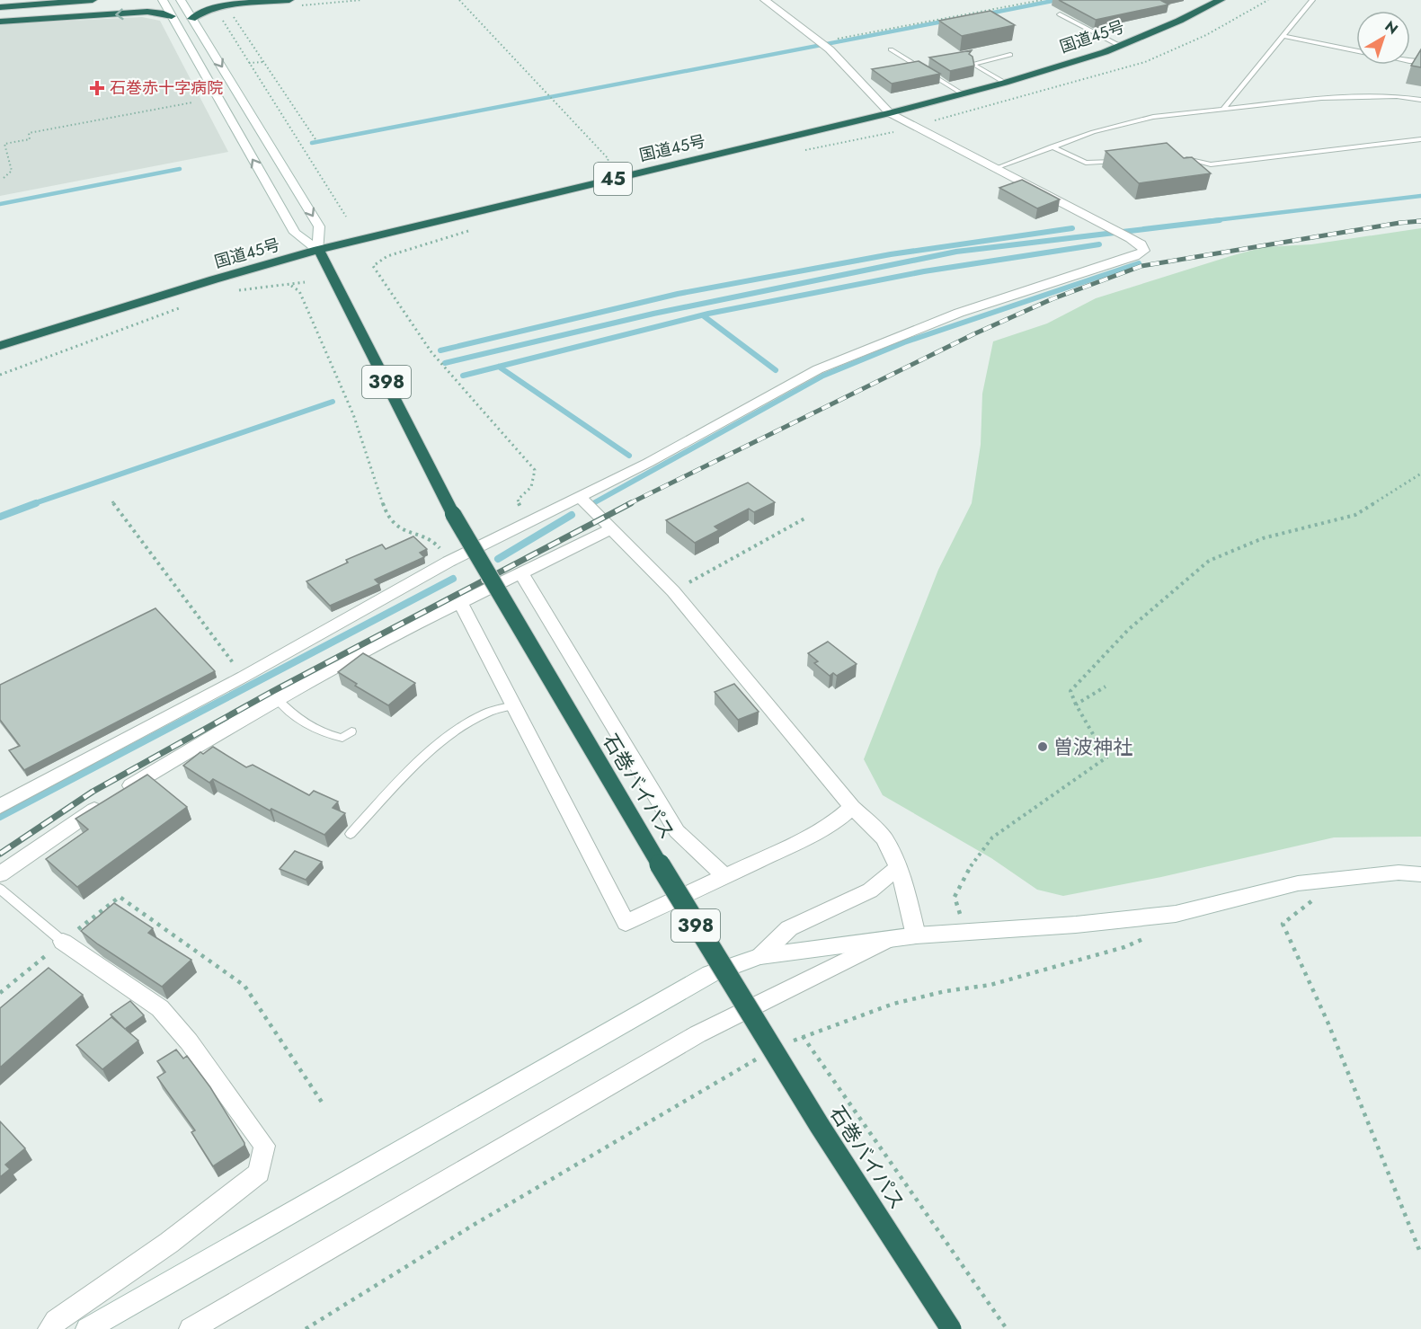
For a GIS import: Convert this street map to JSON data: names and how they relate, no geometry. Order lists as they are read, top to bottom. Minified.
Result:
{"streets":{"highway":["国道45号","45","398","石巻バイパス"]},"crossings":[["国道45号","石巻バイパス"]],"places":{"health":["石巻赤十字病院"],"other":["曽波神社"]},"north":"top right"}
